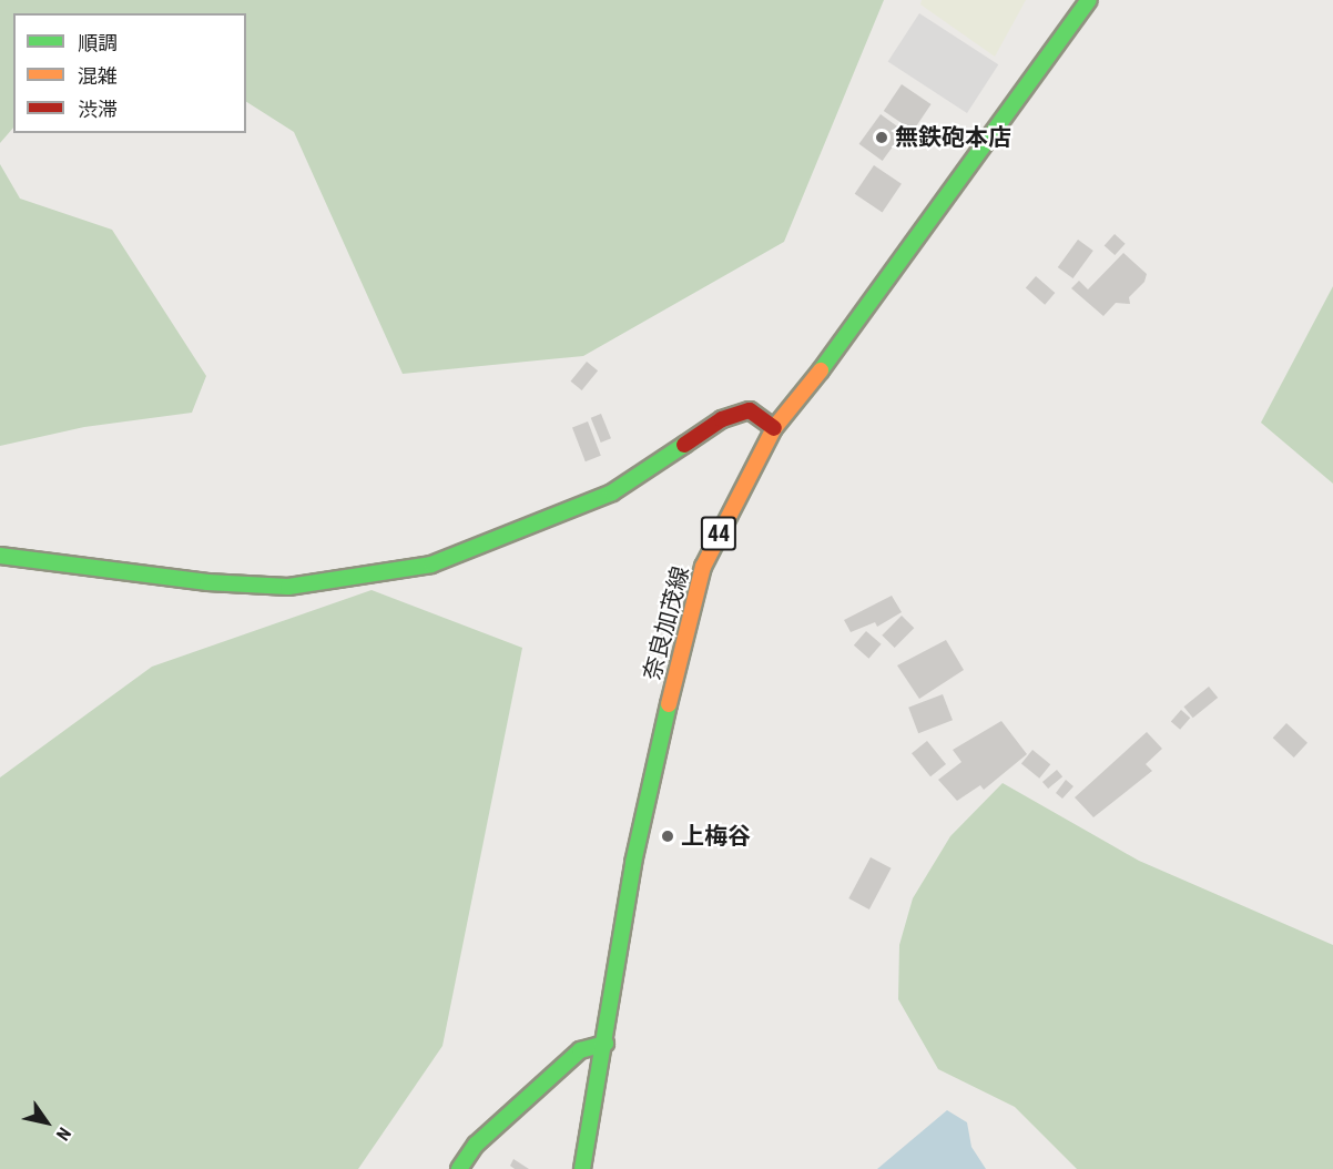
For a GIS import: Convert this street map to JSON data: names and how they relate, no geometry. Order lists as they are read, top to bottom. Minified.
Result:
{"streets":{"main road":["44","奈良加茂線"]},"places":["無鉄砲本店","上梅谷"],"legend":["順調","混雑","渋滞"],"north":"bottom right"}
